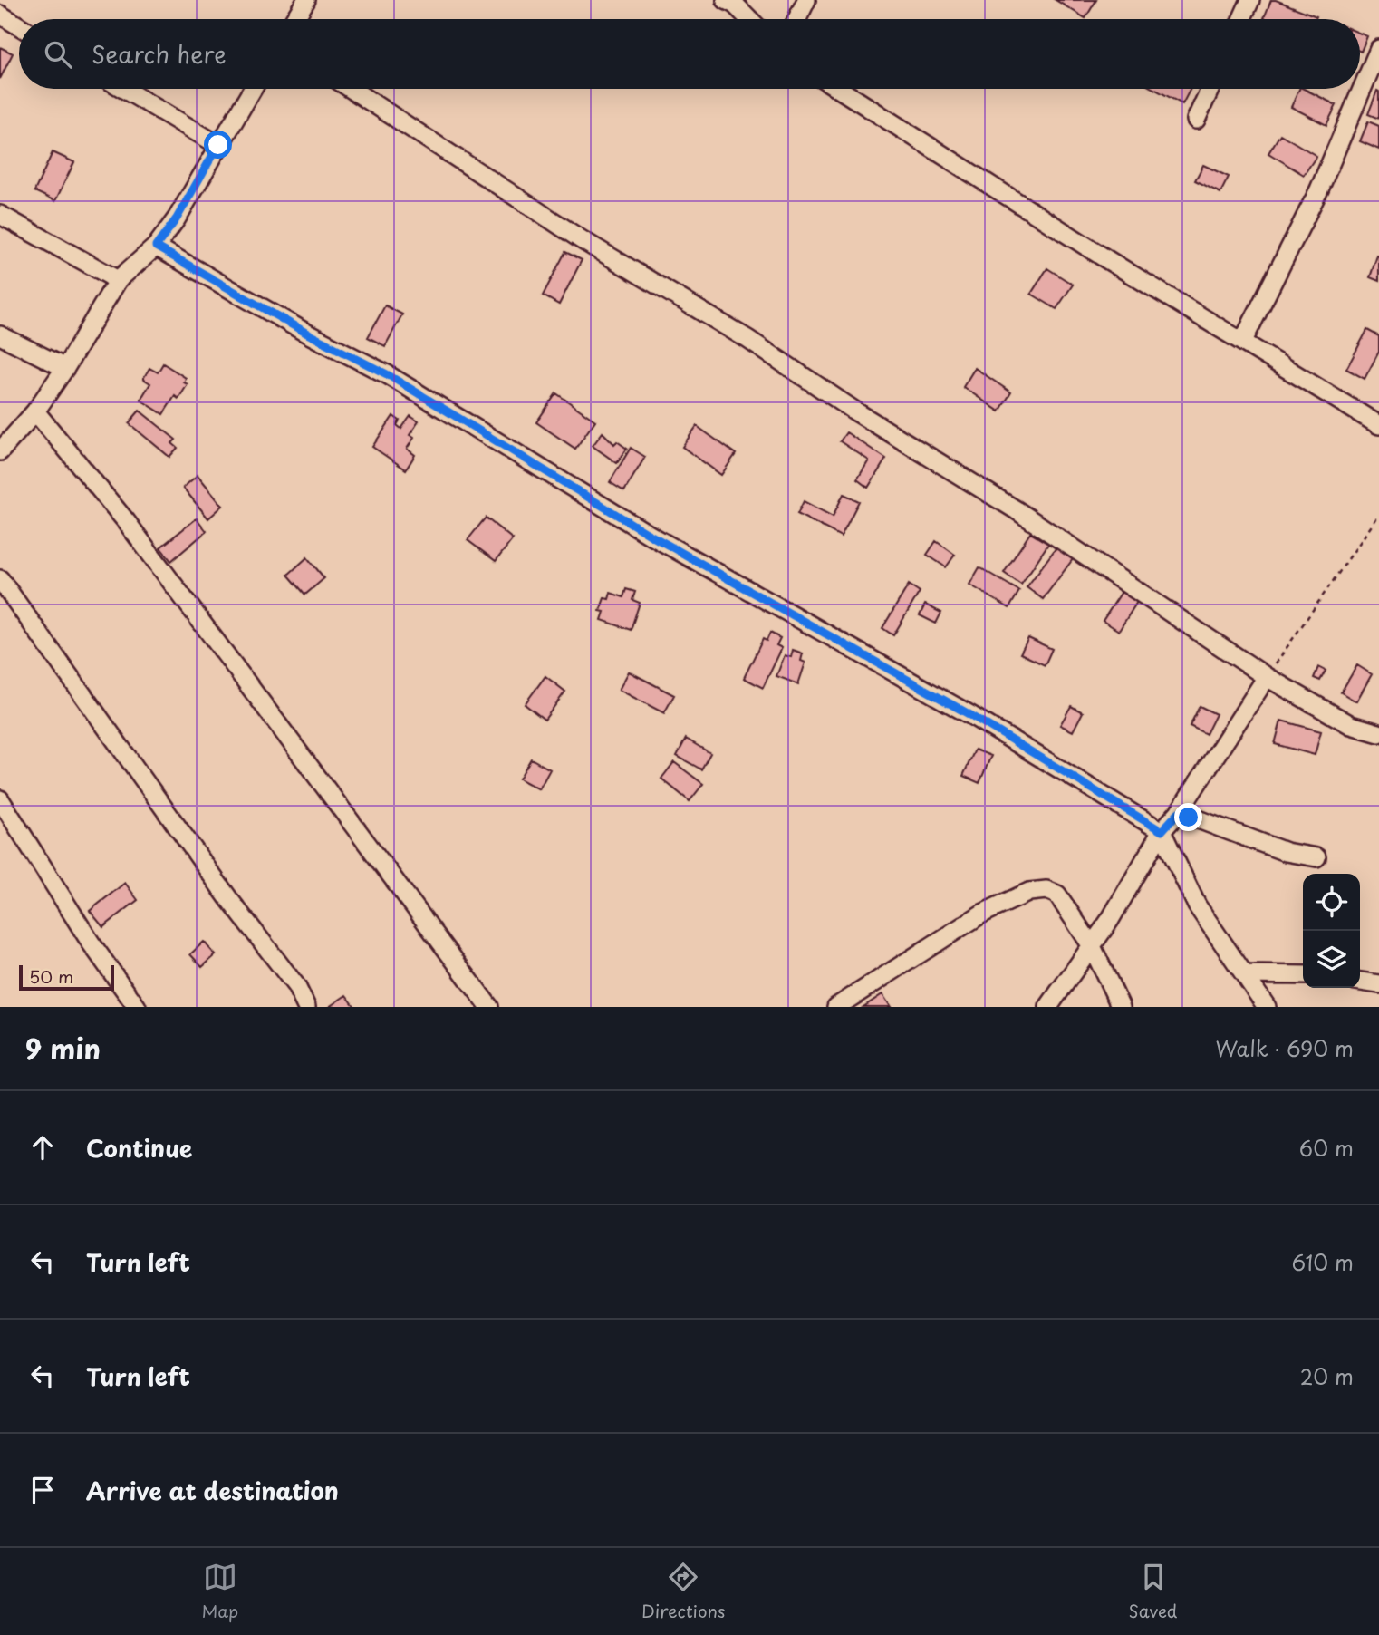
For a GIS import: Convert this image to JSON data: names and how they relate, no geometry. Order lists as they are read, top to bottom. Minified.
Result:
{"scale_bar":"50 m","page":{"search":"Search here","scale":"50 m","heading":["9 min","Walk · 690 m"],"list":[["Continue","60 m"],["Turn left","610 m"],["Turn left","20 m"],"Arrive at destination"],"nav":["Map","Directions","Saved"]}}
